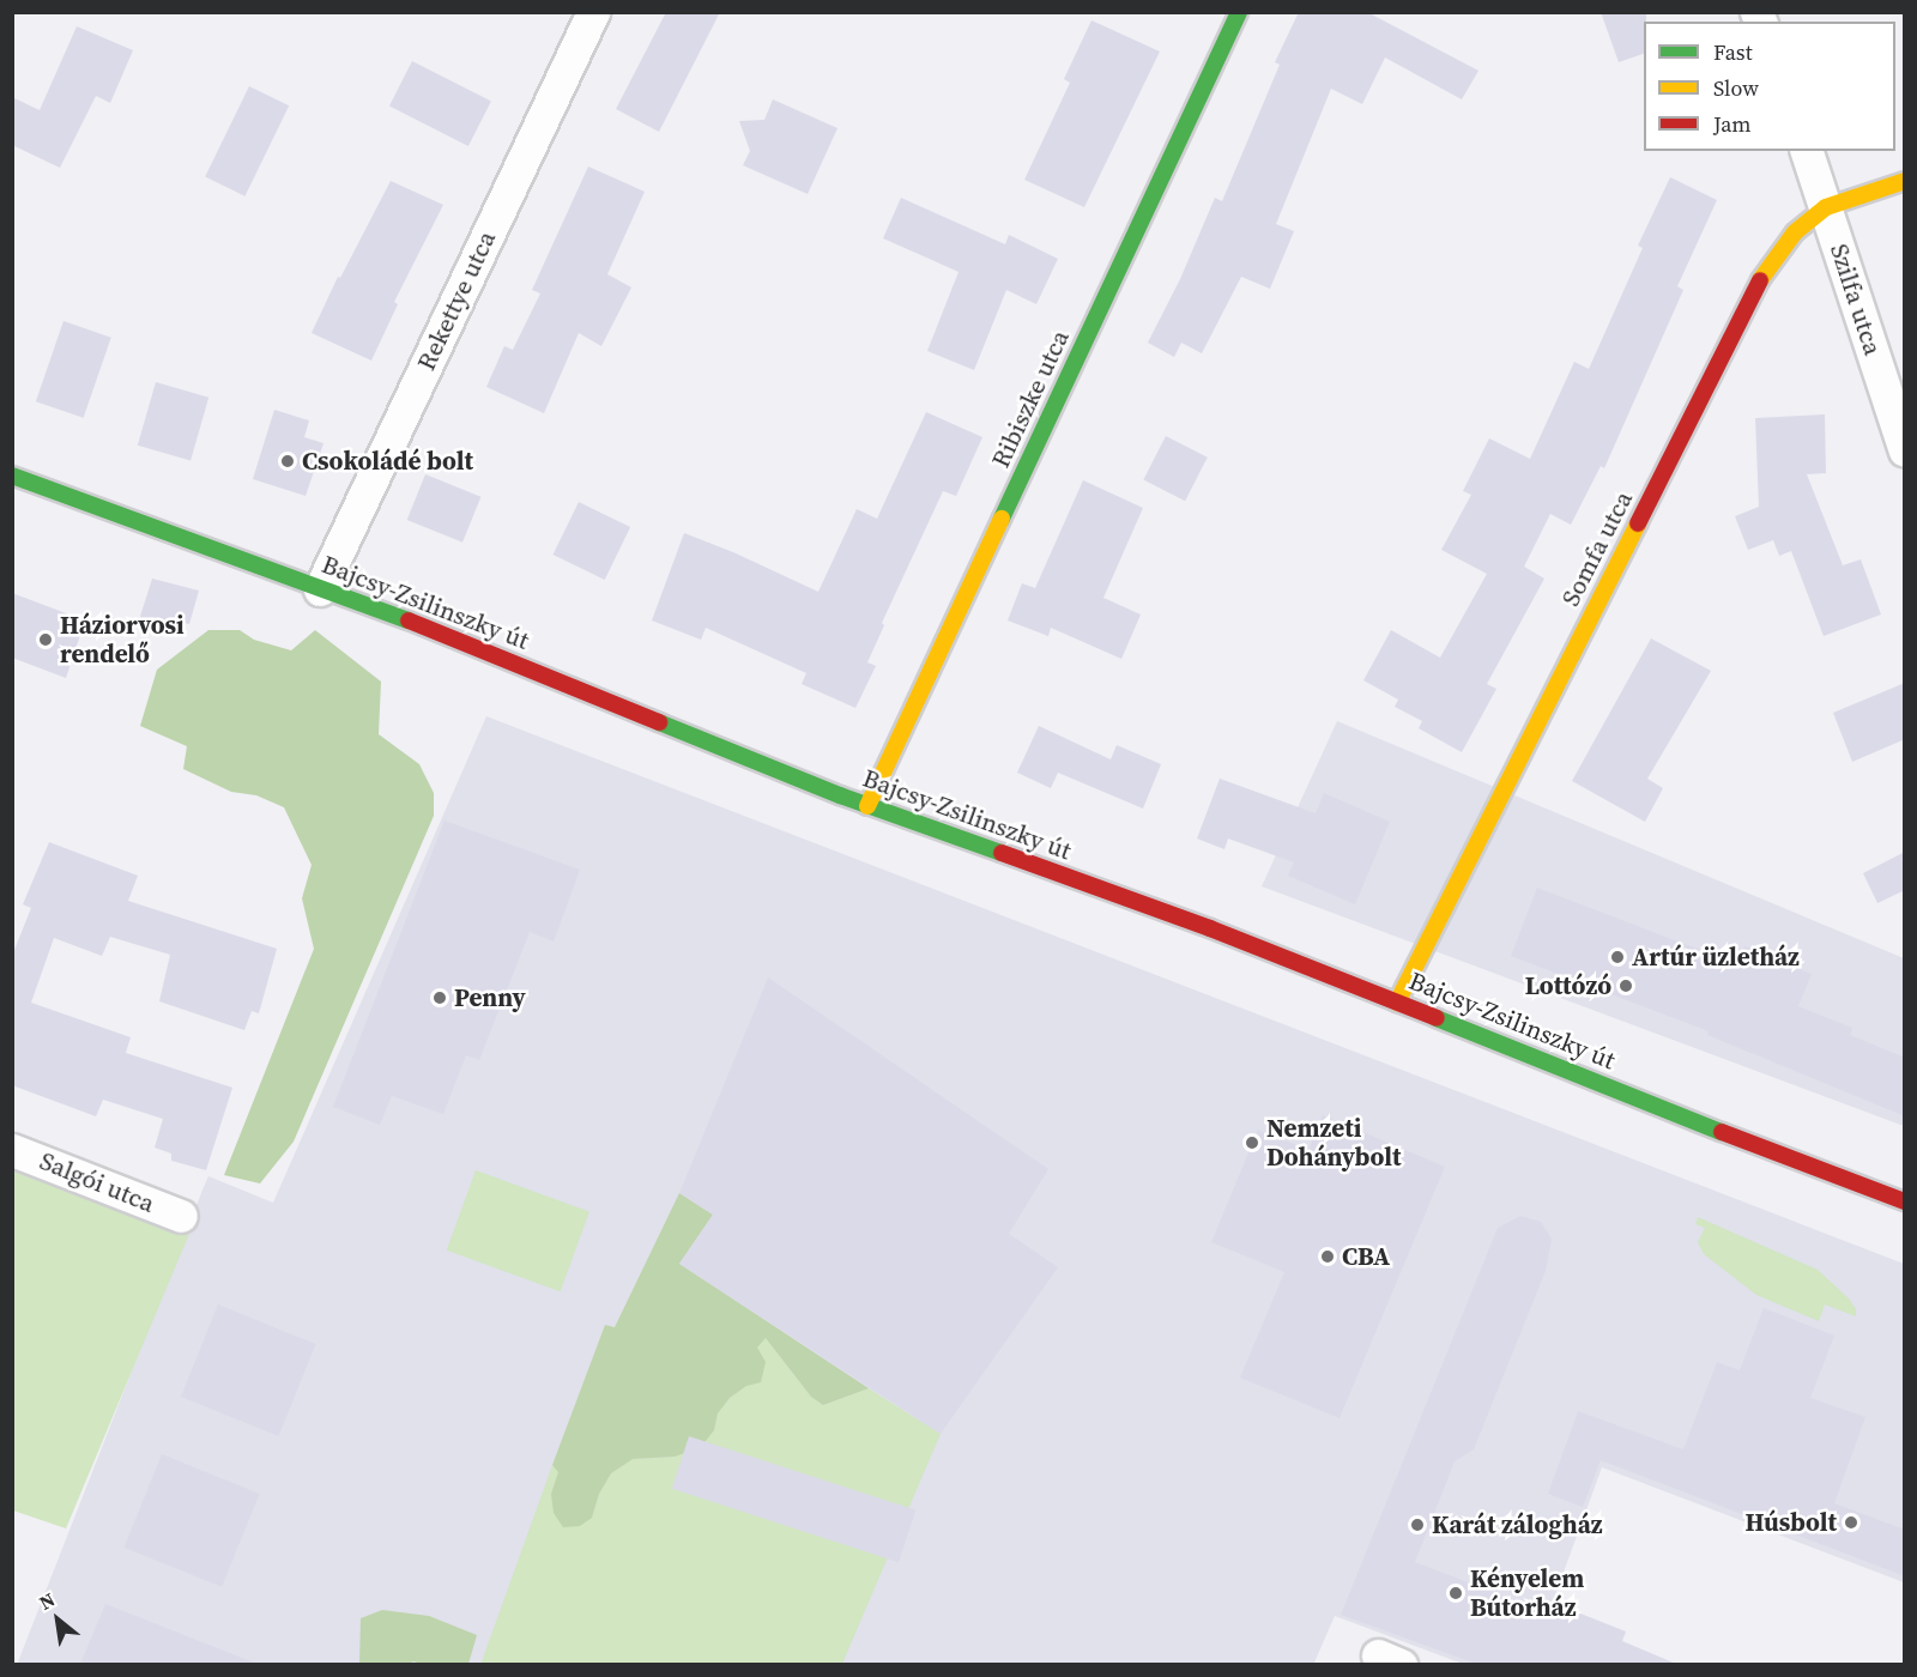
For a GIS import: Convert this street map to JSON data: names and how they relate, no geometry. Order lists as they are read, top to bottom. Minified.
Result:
{"streets":{"main road":["Ribiszke utca","Somfa utca","Bajcsy-Zsilinszky út"],"street":["Szilfa utca","Rekettye utca","Salgói utca"]},"crossings":[["Szilfa utca","Somfa utca"],["Rekettye utca","Bajcsy-Zsilinszky út"],["Ribiszke utca","Bajcsy-Zsilinszky út"],["Somfa utca","Bajcsy-Zsilinszky út"]],"places":["Csokoládé bolt","Háziorvosi rendelő","Artúr üzletház","Lottózó","Penny","Nemzeti Dohánybolt","CBA","Húsbolt","Karát zálogház","Kényelem Bútorház"],"legend":["Fast","Slow","Jam"],"north":"top left"}
